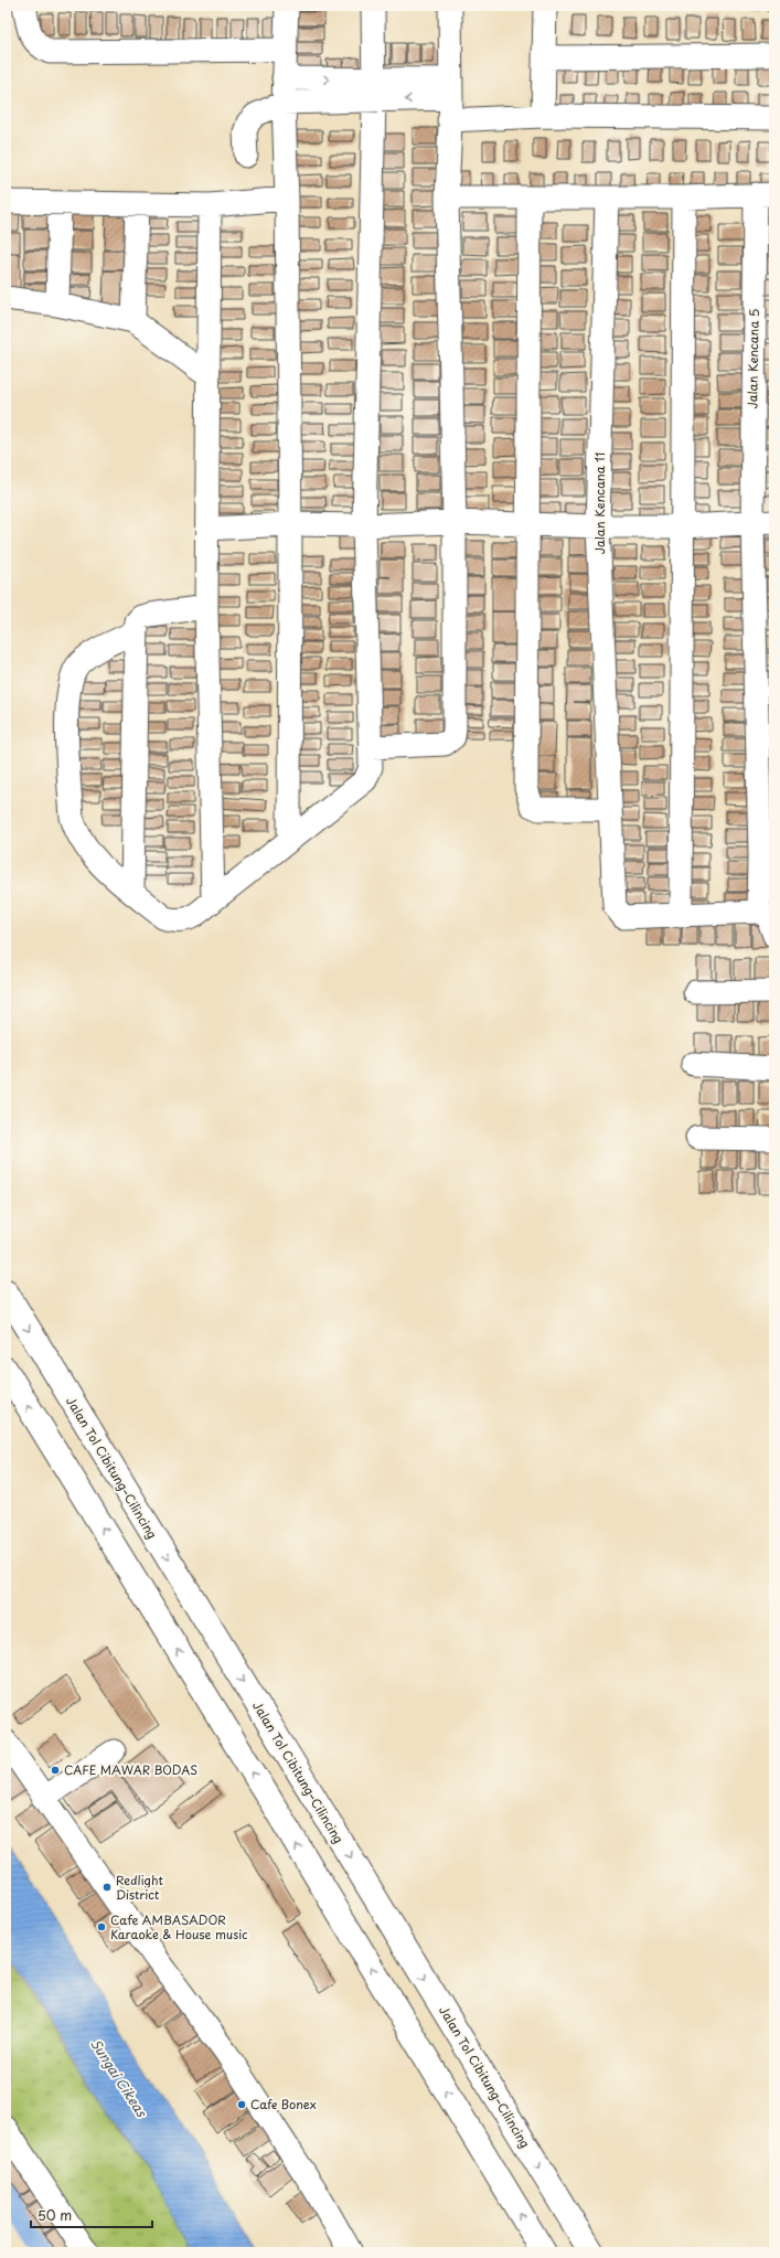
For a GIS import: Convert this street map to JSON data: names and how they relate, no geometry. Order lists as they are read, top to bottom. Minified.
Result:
{"streets":{"main road":["Jalan Tol Cibitung–Cilincing"],"street":["Jalan Kencana 5","Jalan Kencana 11"]},"crossings":[["Jalan Kencana 5","Jalan Kencana 11"]],"water":["Sungai Cikeas"],"places":["CAFE MAWAR BODAS","Redlight District","Cafe AMBASADOR Karaoke & House music","Cafe Bonex"],"scale_bar":"50 m"}
